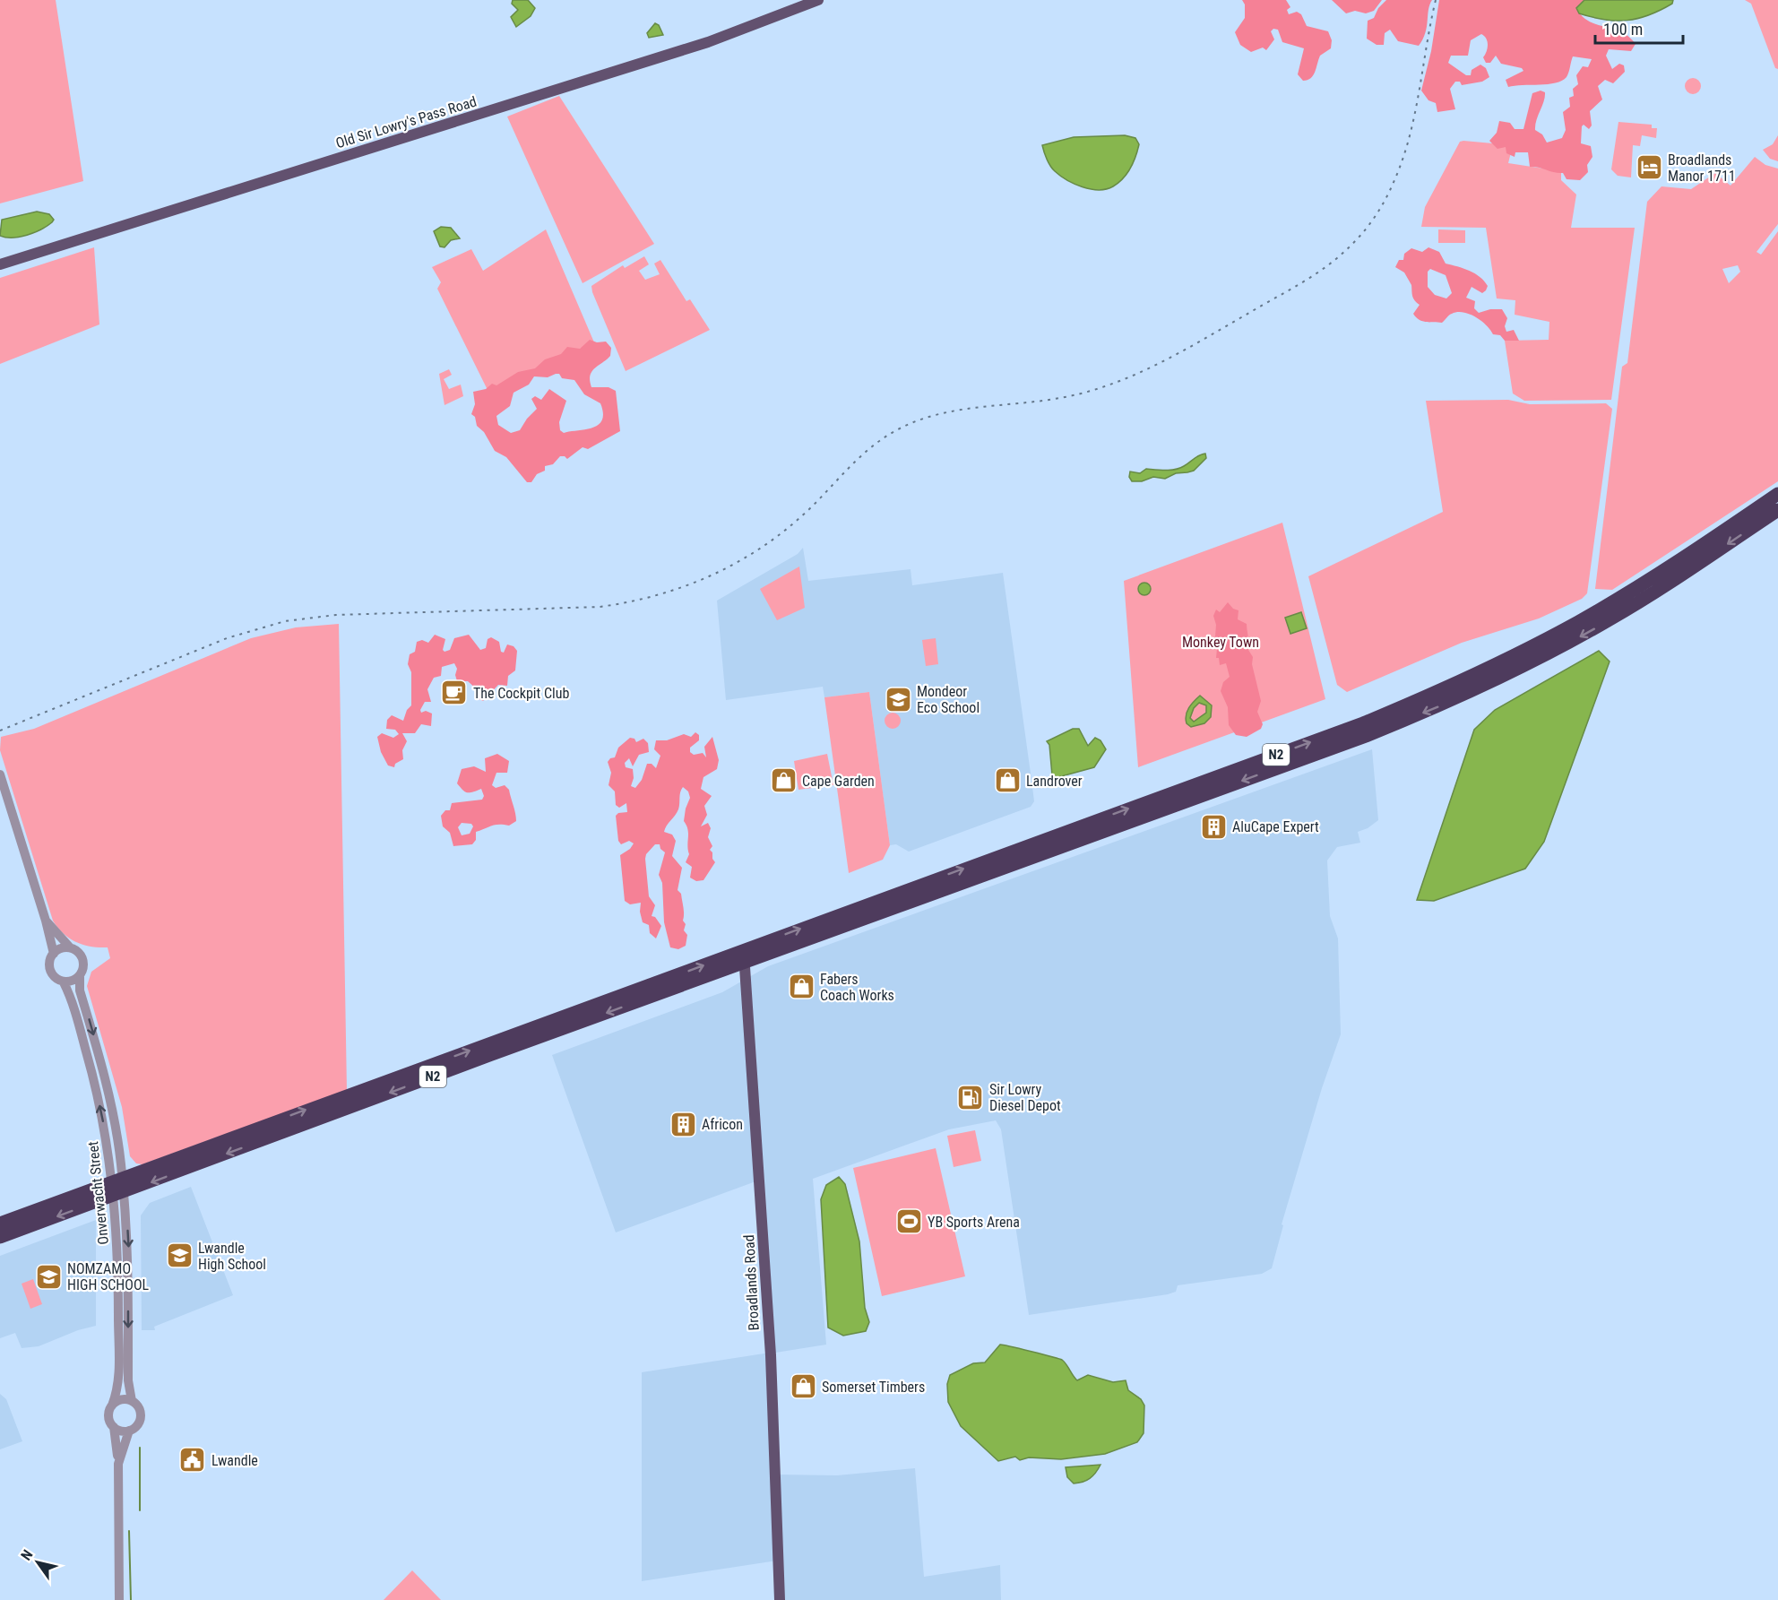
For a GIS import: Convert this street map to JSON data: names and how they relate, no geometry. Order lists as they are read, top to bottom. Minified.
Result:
{"streets":{"highway":["N2"],"main road":["Old Sir Lowry's Pass Road","Broadlands Road"],"street":["Onverwacht Street"]},"crossings":[["N2","Onverwacht Street"],["N2","Broadlands Road"]],"parks":["Monkey Town"],"places":{"hotel":["Broadlands Manor 1711"],"cafe":["The Cockpit Club"],"school or university":["Mondeor Eco School","Lwandle High School","NOMZAMO HIGH SCHOOL"],"shop":["Cape Garden","Landrover","Fabers Coach Works","Somerset Timbers"],"building":["AluCape Expert","Africon"],"fuel station":["Sir Lowry Diesel Depot"],"sports":["YB Sports Arena"],"public building":["Lwandle"]},"scale_bar":"100 m","north":"top left"}
